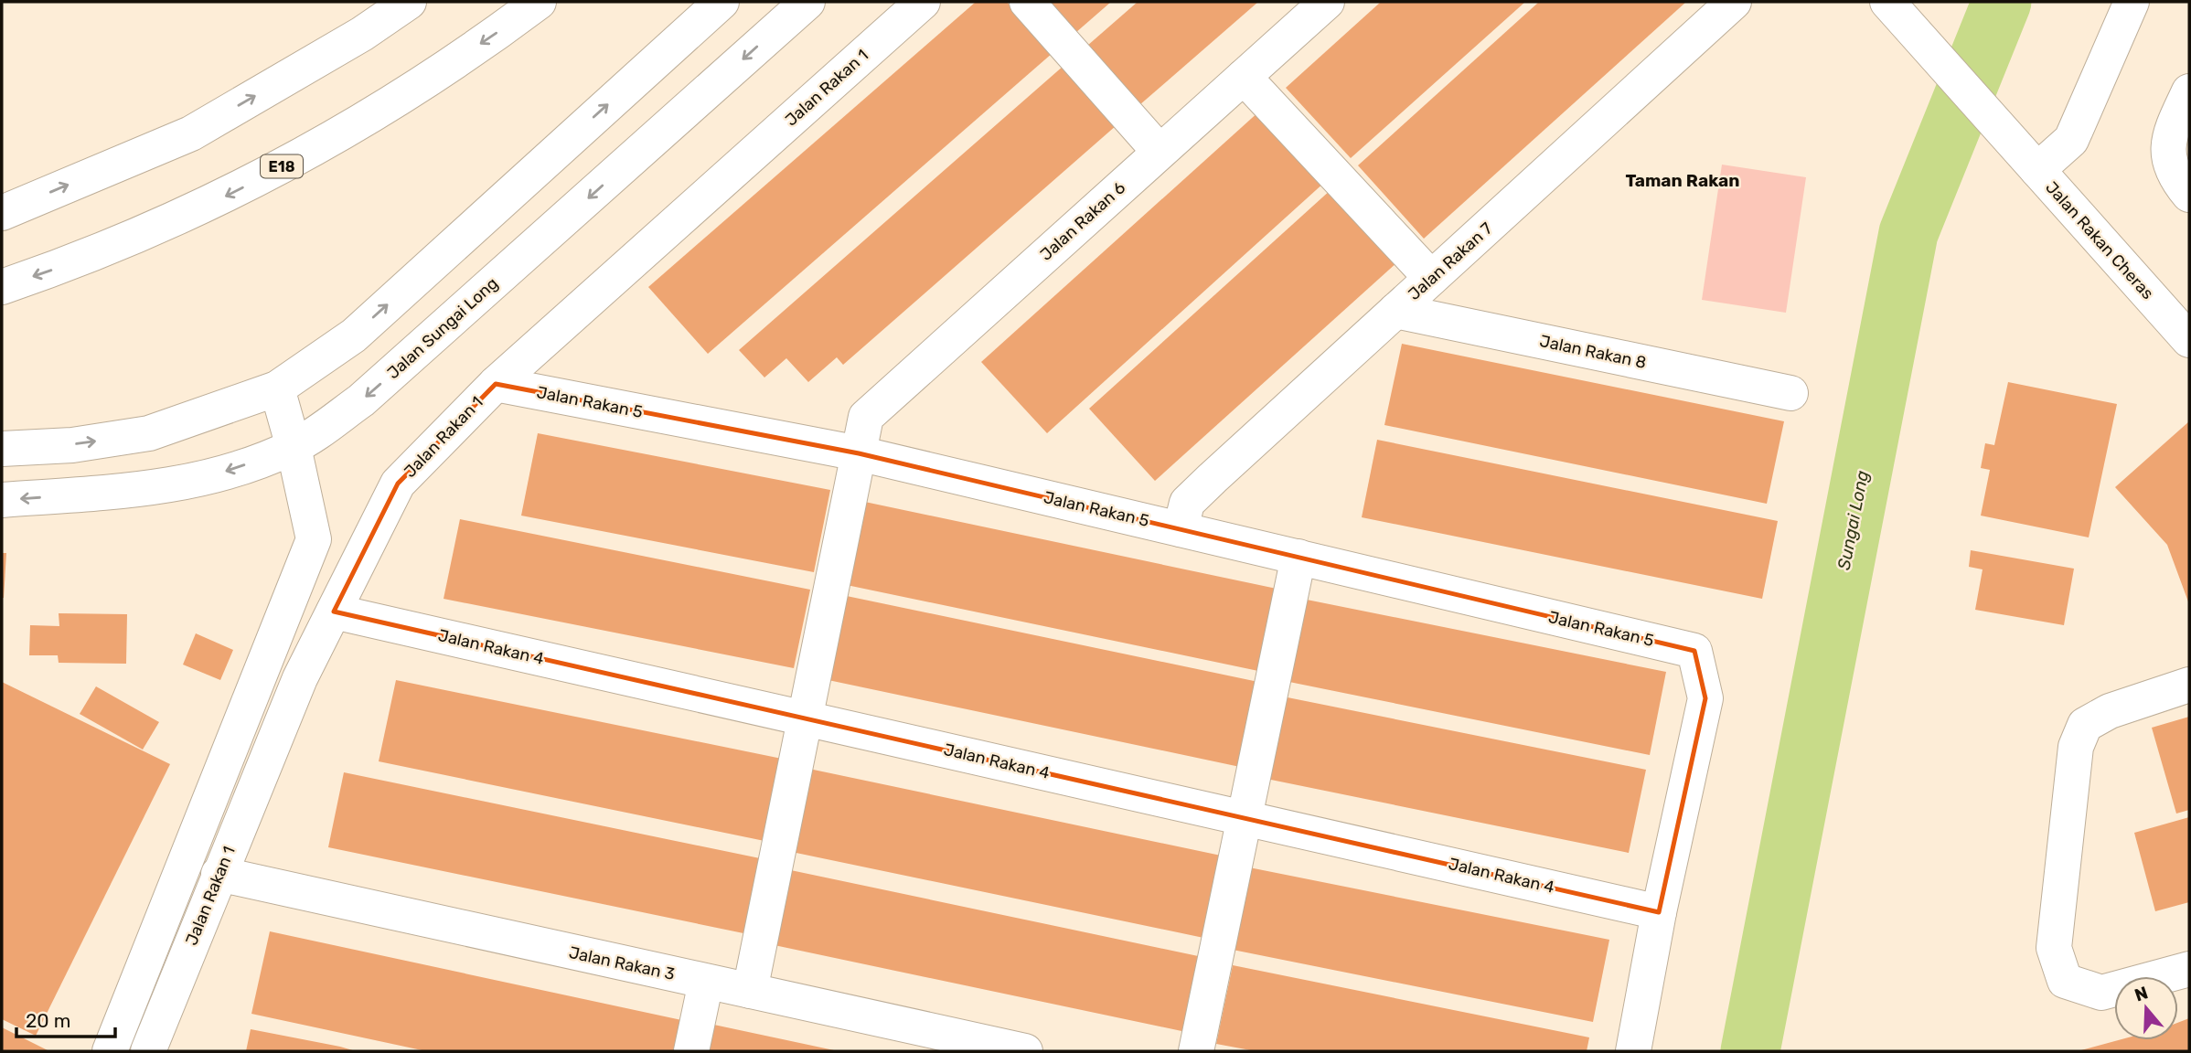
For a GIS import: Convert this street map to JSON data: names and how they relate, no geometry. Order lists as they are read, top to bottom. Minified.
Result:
{"streets":{"main road":["Jalan Rakan 1","E18","Jalan Rakan 6","Jalan Rakan Cheras","Jalan Rakan 7","Jalan Sungai Long","Jalan Rakan 8","Jalan Rakan 5","Jalan Rakan 4","Jalan Rakan 3"]},"crossings":[["Jalan Rakan 1","Jalan Rakan 5"],["Jalan Rakan 1","Jalan Rakan 4"],["Jalan Rakan 1","Jalan Rakan 3"],["Jalan Rakan 6","Jalan Rakan 5"],["Jalan Rakan 6","Jalan Rakan 4"],["Jalan Rakan 6","Jalan Rakan 3"],["Jalan Rakan 7","Jalan Rakan 8"],["Jalan Rakan 7","Jalan Rakan 5"],["Jalan Rakan 5","Jalan Rakan 4"]],"districts":["Taman Rakan"],"water":["Sungai Long"],"scale_bar":"20 m","north":"top"}
